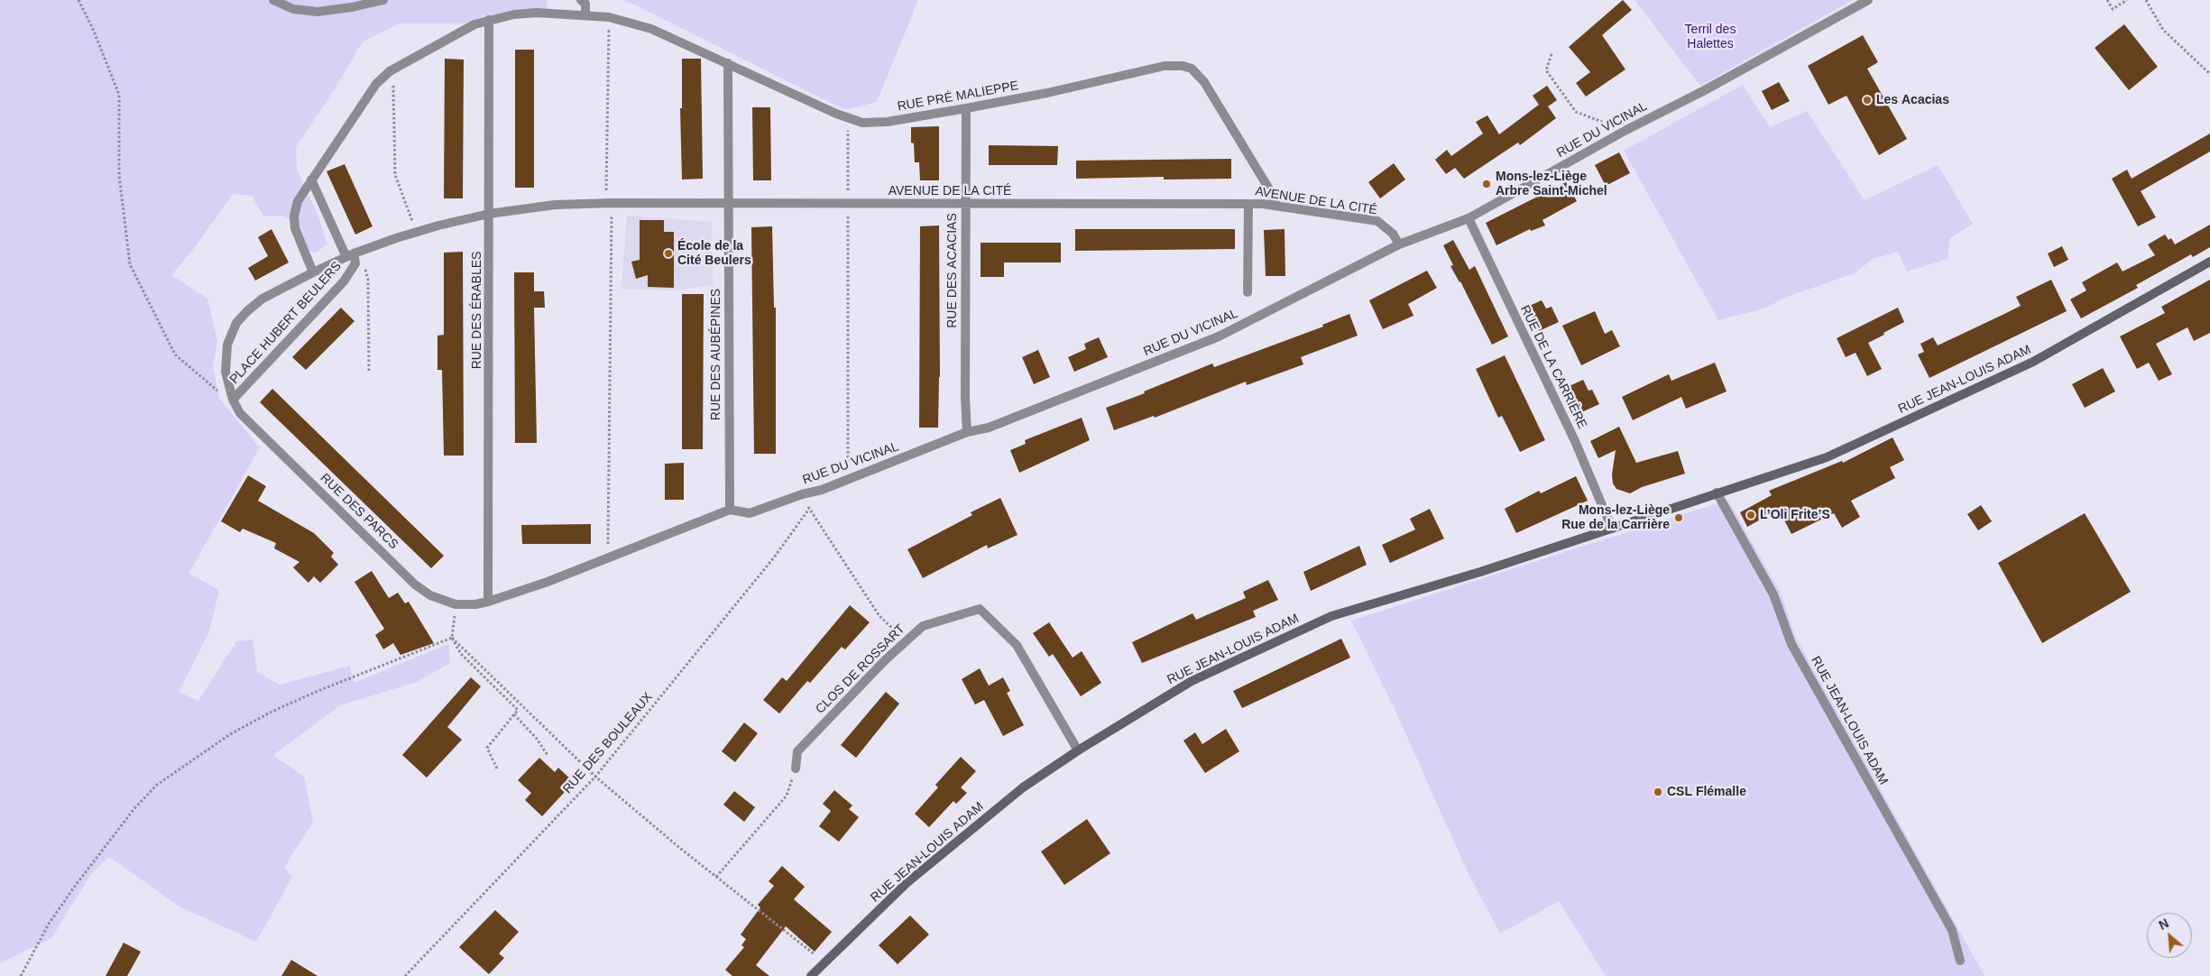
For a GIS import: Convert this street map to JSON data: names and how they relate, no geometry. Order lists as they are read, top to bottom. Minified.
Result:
{"streets":{"street":["RUE PRÉ MALIEPPE","RUE DU VICINAL","AVENUE DE LA CITÉ","RUE DES ACACIAS","RUE DES ÉRABLES","PLACE HUBERT BEULERS","RUE DES AUBÉPINES","RUE DE LA CARRIÈRE","RUE JEAN-LOUIS ADAM","RUE DES PARCS","CLOS DE ROSSART"],"path":["RUE DES BOULEAUX"]},"crossings":[["RUE PRÉ MALIEPPE","AVENUE DE LA CITÉ"],["RUE PRÉ MALIEPPE","RUE DES ACACIAS"],["RUE PRÉ MALIEPPE","RUE DES ÉRABLES"],["RUE PRÉ MALIEPPE","PLACE HUBERT BEULERS"],["RUE PRÉ MALIEPPE","RUE DES AUBÉPINES"],["RUE DU VICINAL","AVENUE DE LA CITÉ"],["RUE DU VICINAL","RUE DES ACACIAS"],["RUE DU VICINAL","RUE DES ÉRABLES"],["RUE DU VICINAL","RUE DES AUBÉPINES"],["RUE DU VICINAL","RUE DE LA CARRIÈRE"],["RUE DU VICINAL","RUE DES PARCS"],["AVENUE DE LA CITÉ","RUE DES ACACIAS"],["AVENUE DE LA CITÉ","RUE DES ÉRABLES"],["AVENUE DE LA CITÉ","PLACE HUBERT BEULERS"],["AVENUE DE LA CITÉ","RUE DES AUBÉPINES"],["RUE DES ÉRABLES","PLACE HUBERT BEULERS"],["RUE DES ÉRABLES","RUE DES PARCS"],["PLACE HUBERT BEULERS","RUE DES PARCS"],["RUE DE LA CARRIÈRE","RUE JEAN-LOUIS ADAM"],["RUE JEAN-LOUIS ADAM","CLOS DE ROSSART"],["CLOS DE ROSSART","RUE DES BOULEAUX"]],"parks":["Terril des Halettes"],"places":["Les Acacias","Mons-lez-Liège Arbre Saint-Michel","École de la Cité Beulers","L’Oli Frite’S","Mons-lez-Liège Rue de la Carrière","CSL Flémalle"],"north":"top left"}
